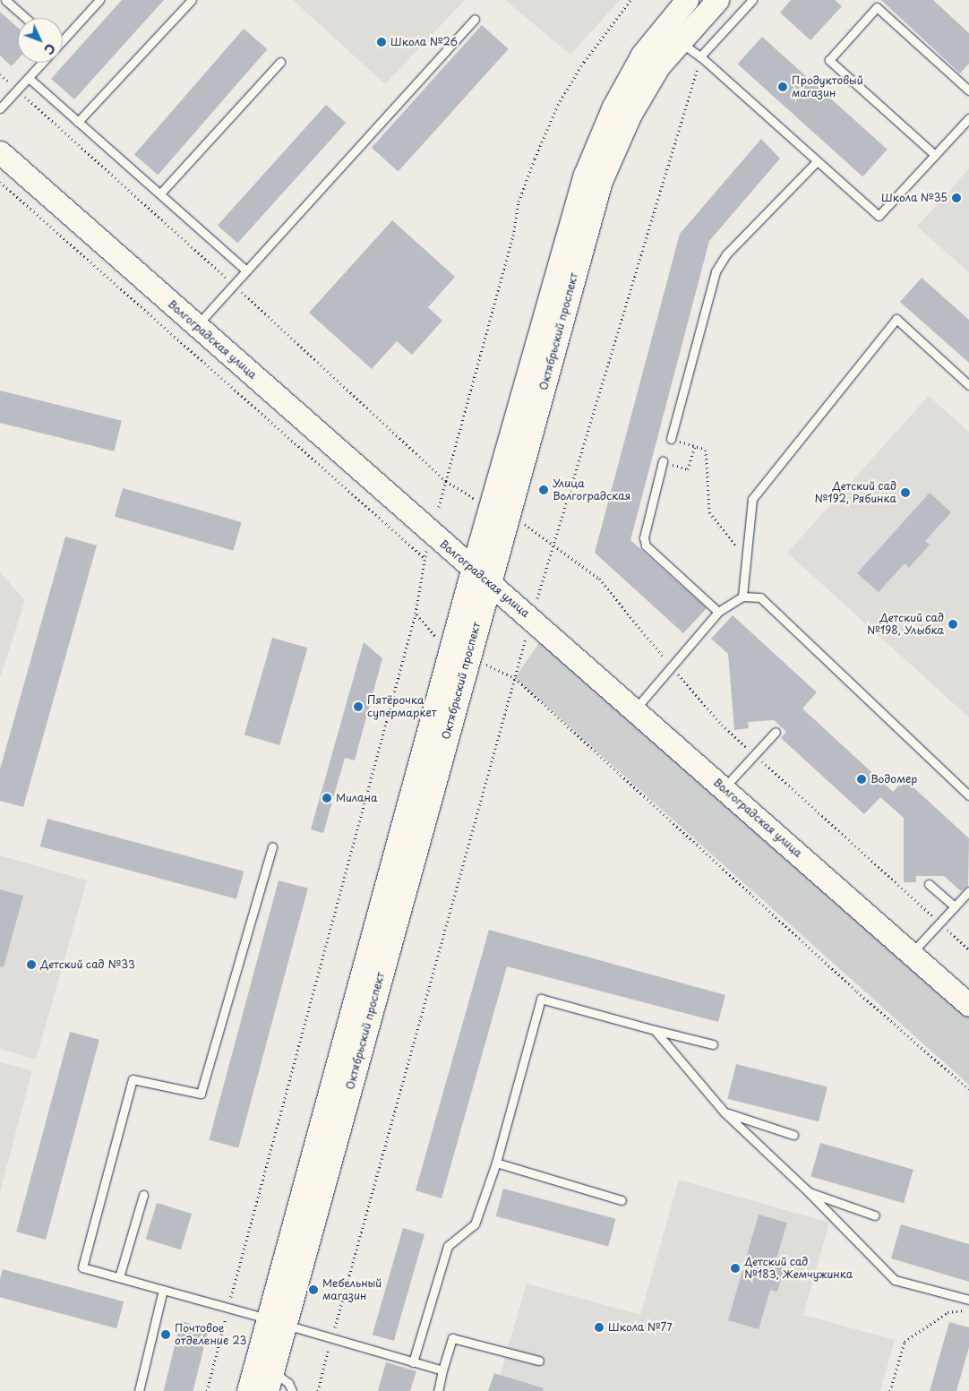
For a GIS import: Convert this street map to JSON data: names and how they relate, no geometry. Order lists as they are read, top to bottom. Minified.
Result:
{"streets":{"main road":["Октябрьский проспект","Волгоградская улица"]},"crossings":[["Октябрьский проспект","Волгоградская улица"]],"places":["Школа №26","Продуктовый магазин","Школа №35","Улица Волгоградская","Детский сад №192, Рябинка","Детский сад №198, Улыбка","Пятёрочка супермаркет","Водомер","Милана","Детский сад №33","Детский сад №183, Жемчужинка","Мебельный магазин","Школа №77","Почтовое отделение 23"],"north":"bottom right"}
